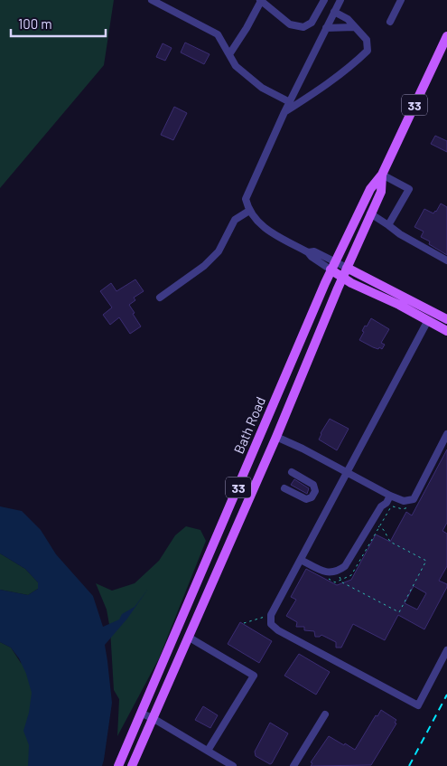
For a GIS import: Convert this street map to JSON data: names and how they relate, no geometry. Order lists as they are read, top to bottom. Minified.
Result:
{"streets":{"main road":["33","Bath Road"]},"scale_bar":"100 m"}
